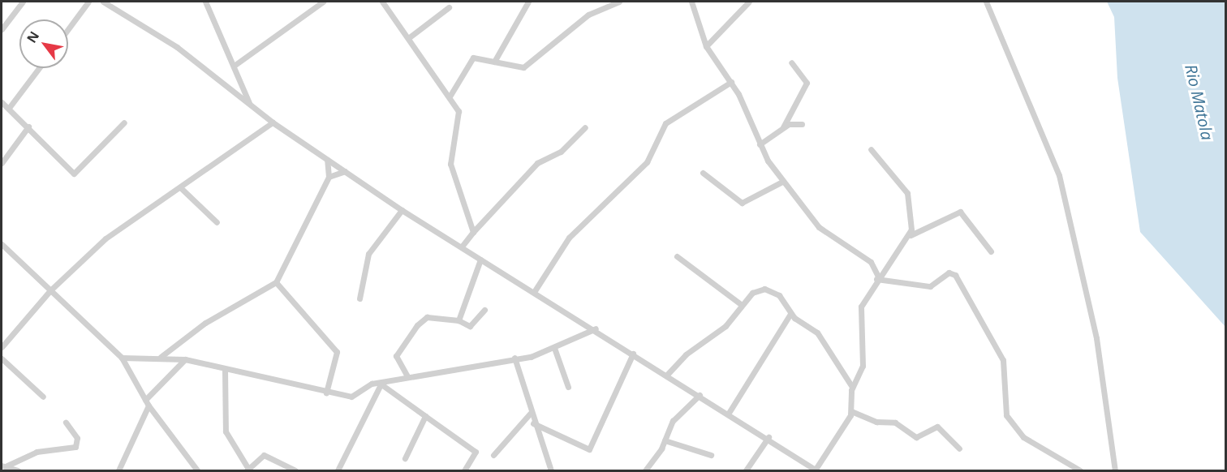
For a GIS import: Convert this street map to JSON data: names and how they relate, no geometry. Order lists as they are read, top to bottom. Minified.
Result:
{"water":["Rio Matola"],"north":"top left"}
